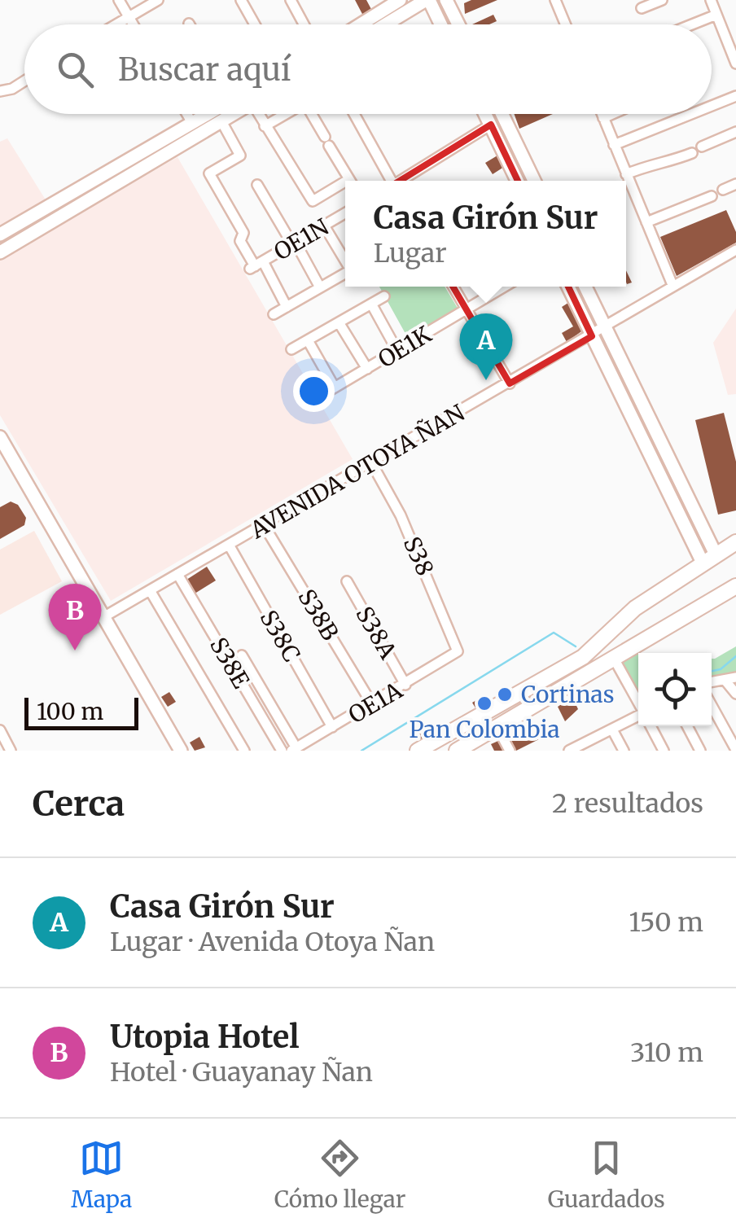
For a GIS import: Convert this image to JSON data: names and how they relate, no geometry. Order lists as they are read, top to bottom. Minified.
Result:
{"streets":{"street":["OE1N","OE1K","AVENIDA OTOYA ÑAN","S38","S38B","S38A","S38C","S38E","OE1A"]},"crossings":[["AVENIDA OTOYA ÑAN","S38"],["AVENIDA OTOYA ÑAN","S38B"],["AVENIDA OTOYA ÑAN","S38C"],["AVENIDA OTOYA ÑAN","S38E"],["S38","OE1A"],["S38B","OE1A"],["S38A","OE1A"],["S38C","OE1A"]],"places":["Cortinas","Pan Colombia"],"scale_bar":"100 m","page":{"search":"Buscar aquí","popup":["Casa Girón Sur","Lugar"],"pins":["A","B"],"scale":"100 m","heading":["Cerca","2 resultados"],"list":[{"mark":"A","name":"Casa Girón Sur","note":"Lugar · Avenida Otoya Ñan","value":"150 m"},{"mark":"B","name":"Utopia Hotel","note":"Hotel · Guayanay Ñan","value":"310 m"}],"nav":["Mapa","Cómo llegar","Guardados"]}}
